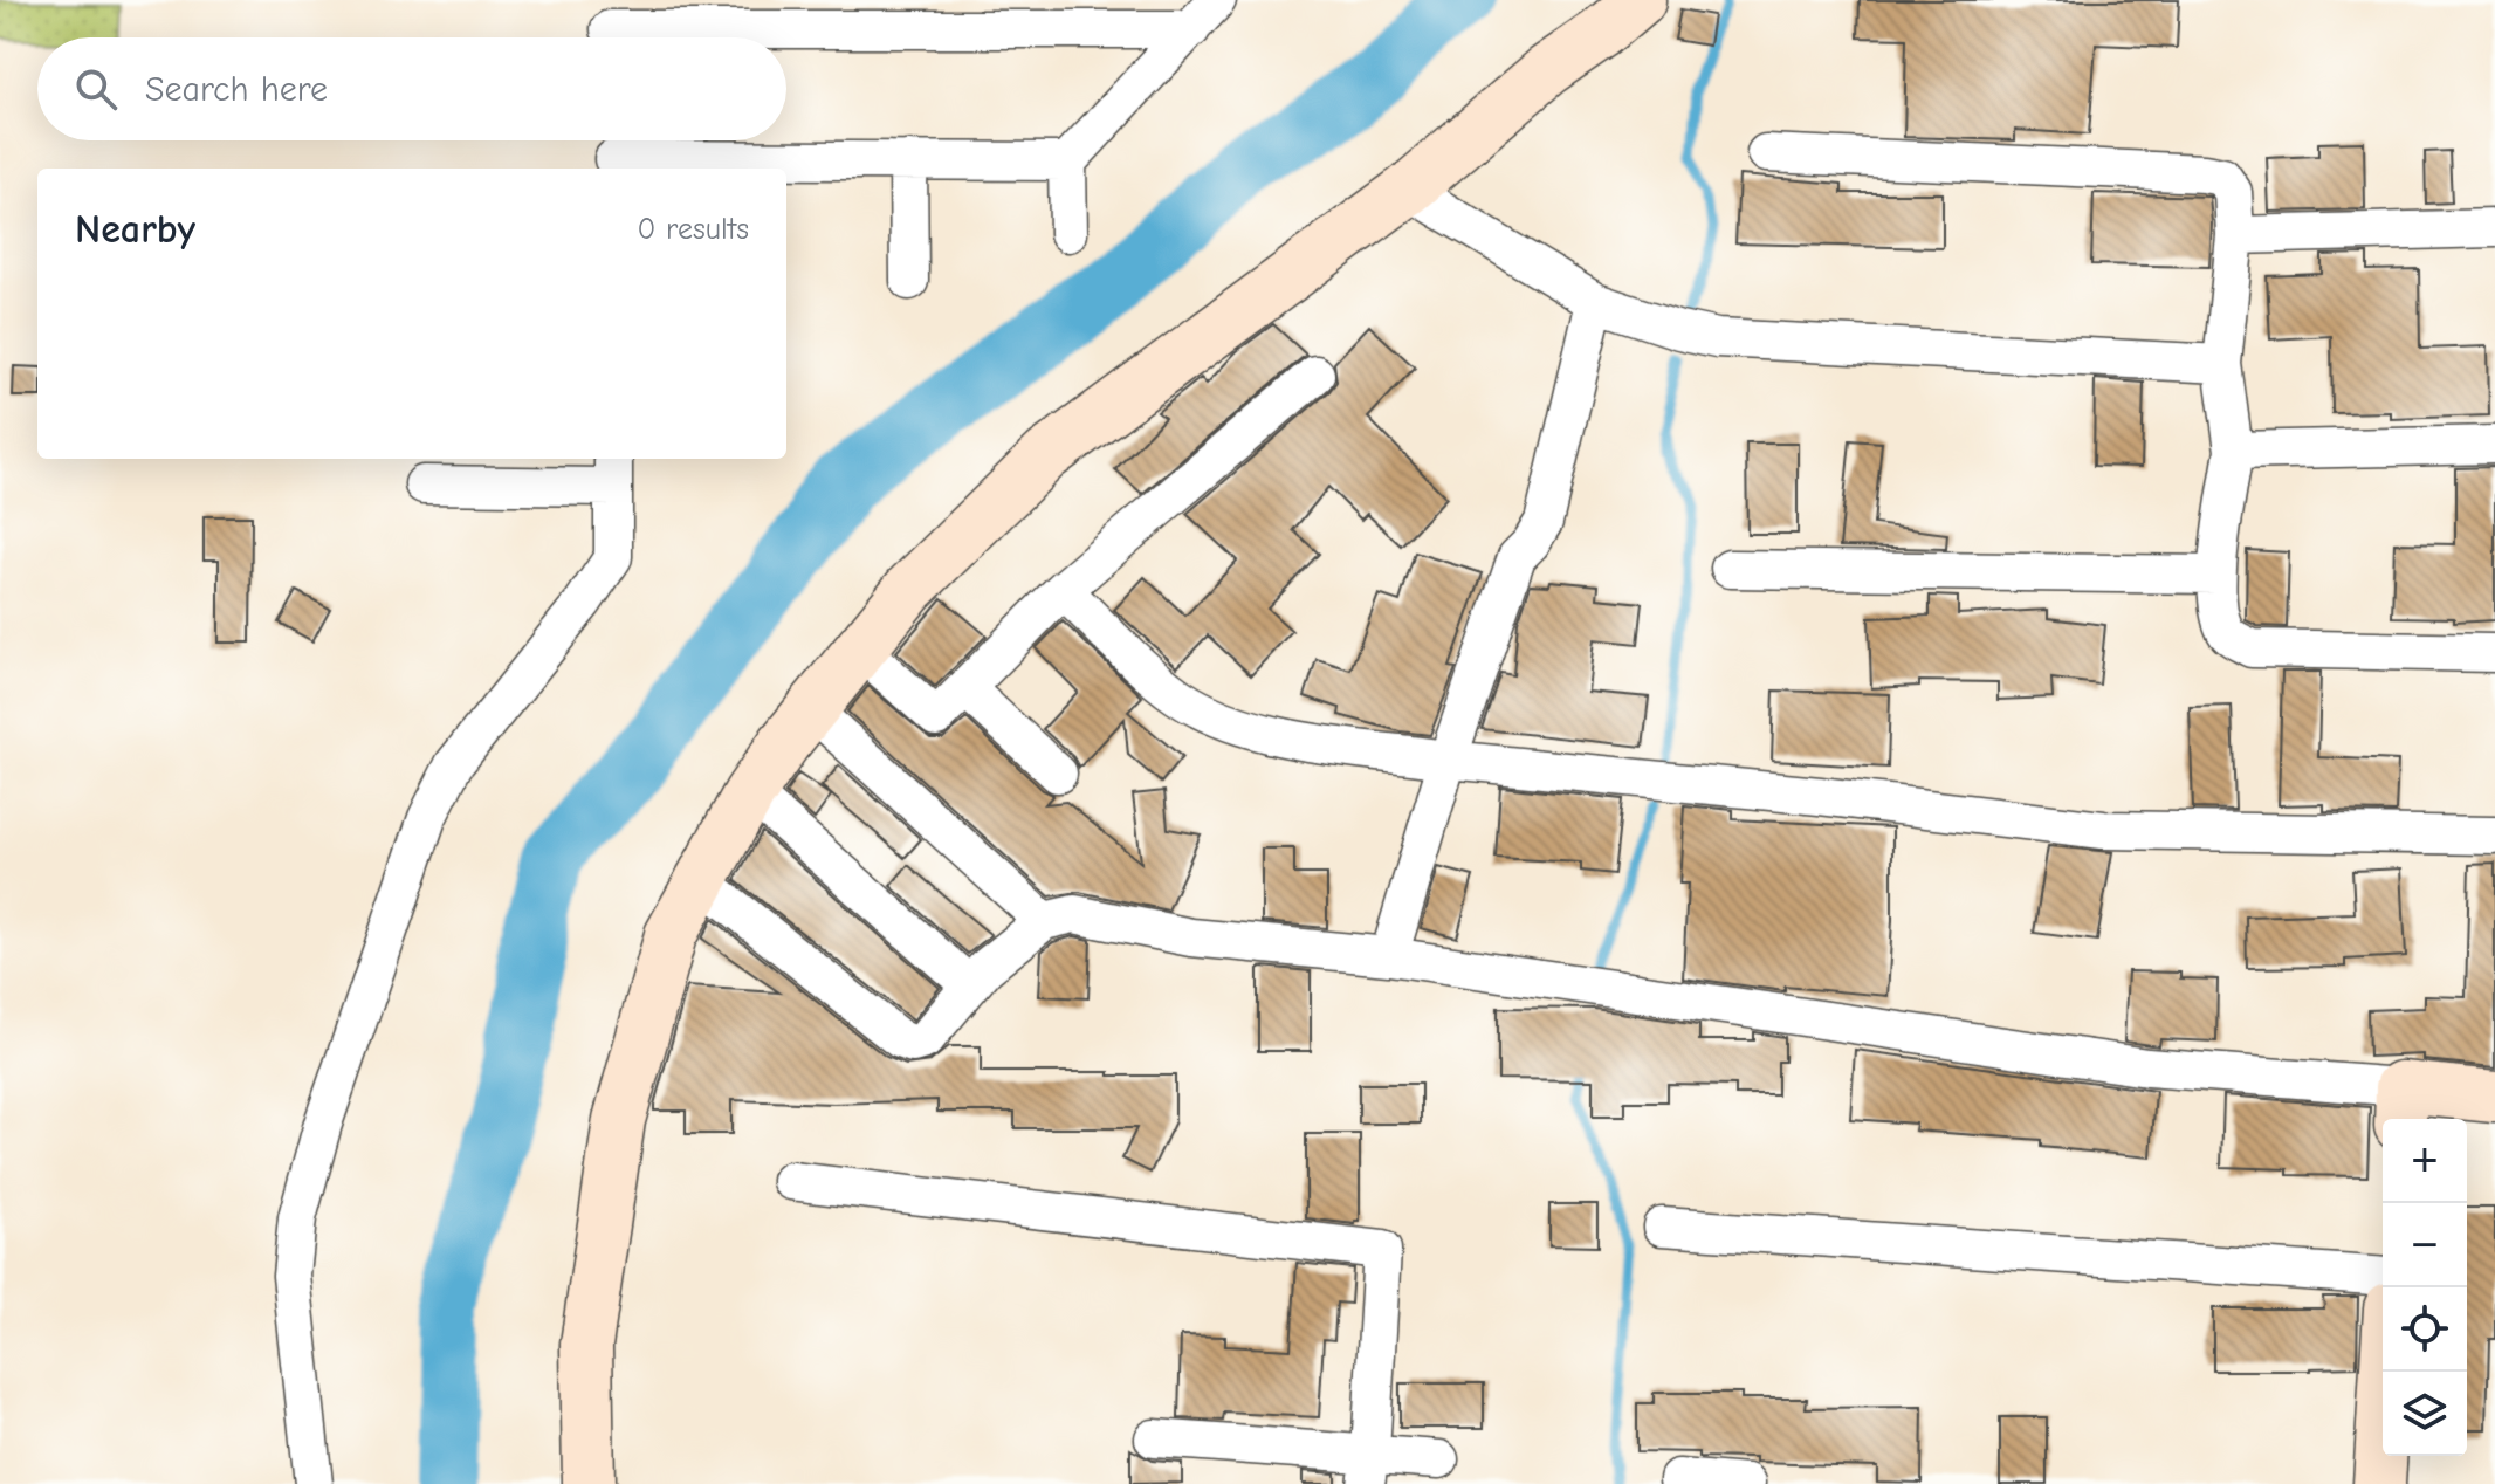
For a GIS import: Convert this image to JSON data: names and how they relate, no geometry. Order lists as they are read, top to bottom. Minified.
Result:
{"page":{"search":"Search here","heading":["Nearby","0 results"],"map_buttons":["+","−"]}}
